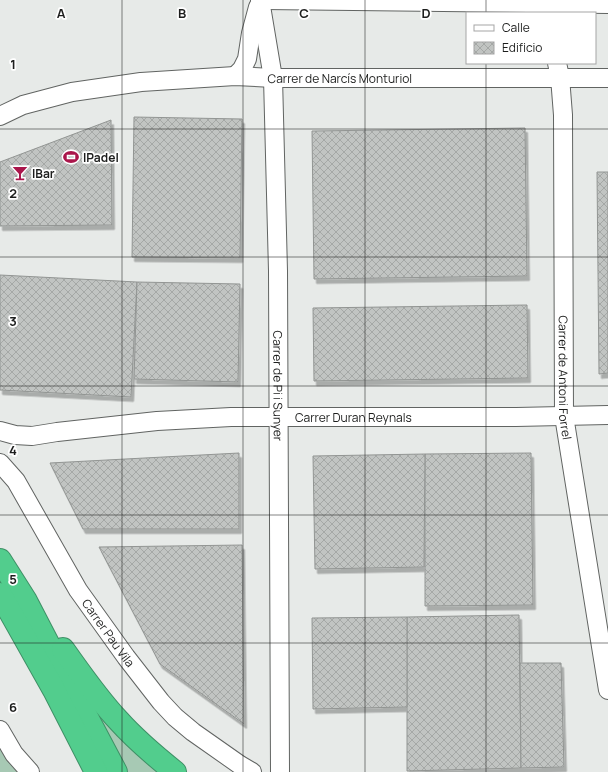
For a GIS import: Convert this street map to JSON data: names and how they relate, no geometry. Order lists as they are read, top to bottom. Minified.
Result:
{"streets":{"street":["Carrer de Narcís Monturiol","Carrer de Antoni Forrel","Carrer de Pi i Sunyer","Carrer Duran Reynals","Carrer Pau Vila"]},"crossings":[["Carrer de Narcís Monturiol","Carrer de Antoni Forrel"],["Carrer de Narcís Monturiol","Carrer de Pi i Sunyer"],["Carrer de Antoni Forrel","Carrer Duran Reynals"],["Carrer de Pi i Sunyer","Carrer Duran Reynals"]],"places":{"sports":["IPadel"],"bar":["IBar"]},"legend":["Calle","Edificio"],"grid":{"columns":["A","B","C","D"],"rows":["1","2","3","4","5","6"]}}
